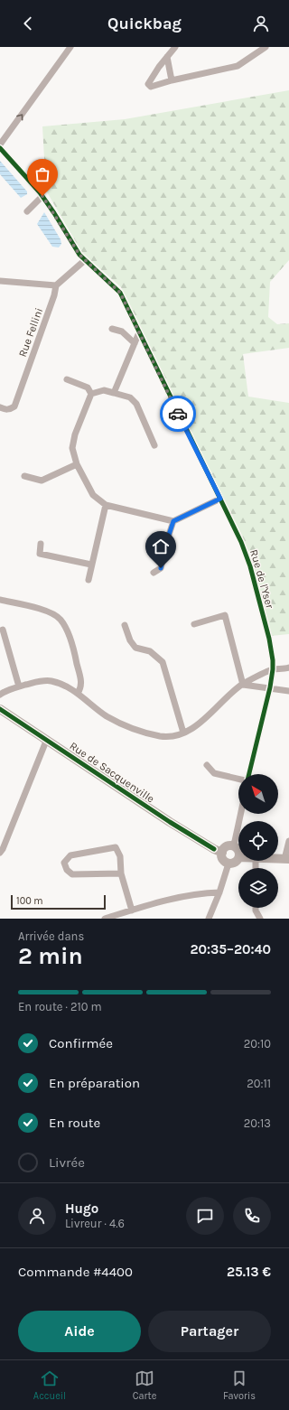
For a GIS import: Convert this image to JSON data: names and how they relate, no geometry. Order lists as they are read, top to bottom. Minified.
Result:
{"streets":{"street":["Rue Fellini","Rue de l'Yser","Rue de Sacquenville"]},"scale_bar":"100 m","north":"top left","page":{"header":"Quickbag","scale":"100 m","heading":["2 min","Arrivée dans","20:35–20:40"],"panel":["Hugo","Livreur · 4.6","Commande #4400","25.13 €"],"bar":"En route · 210 m","list":[["Confirmée","20:10"],["En préparation","20:11"],["En route","20:13"],"Livrée"],"buttons":["Aide","Partager"],"tabs":["Accueil","Carte","Favoris"]}}
